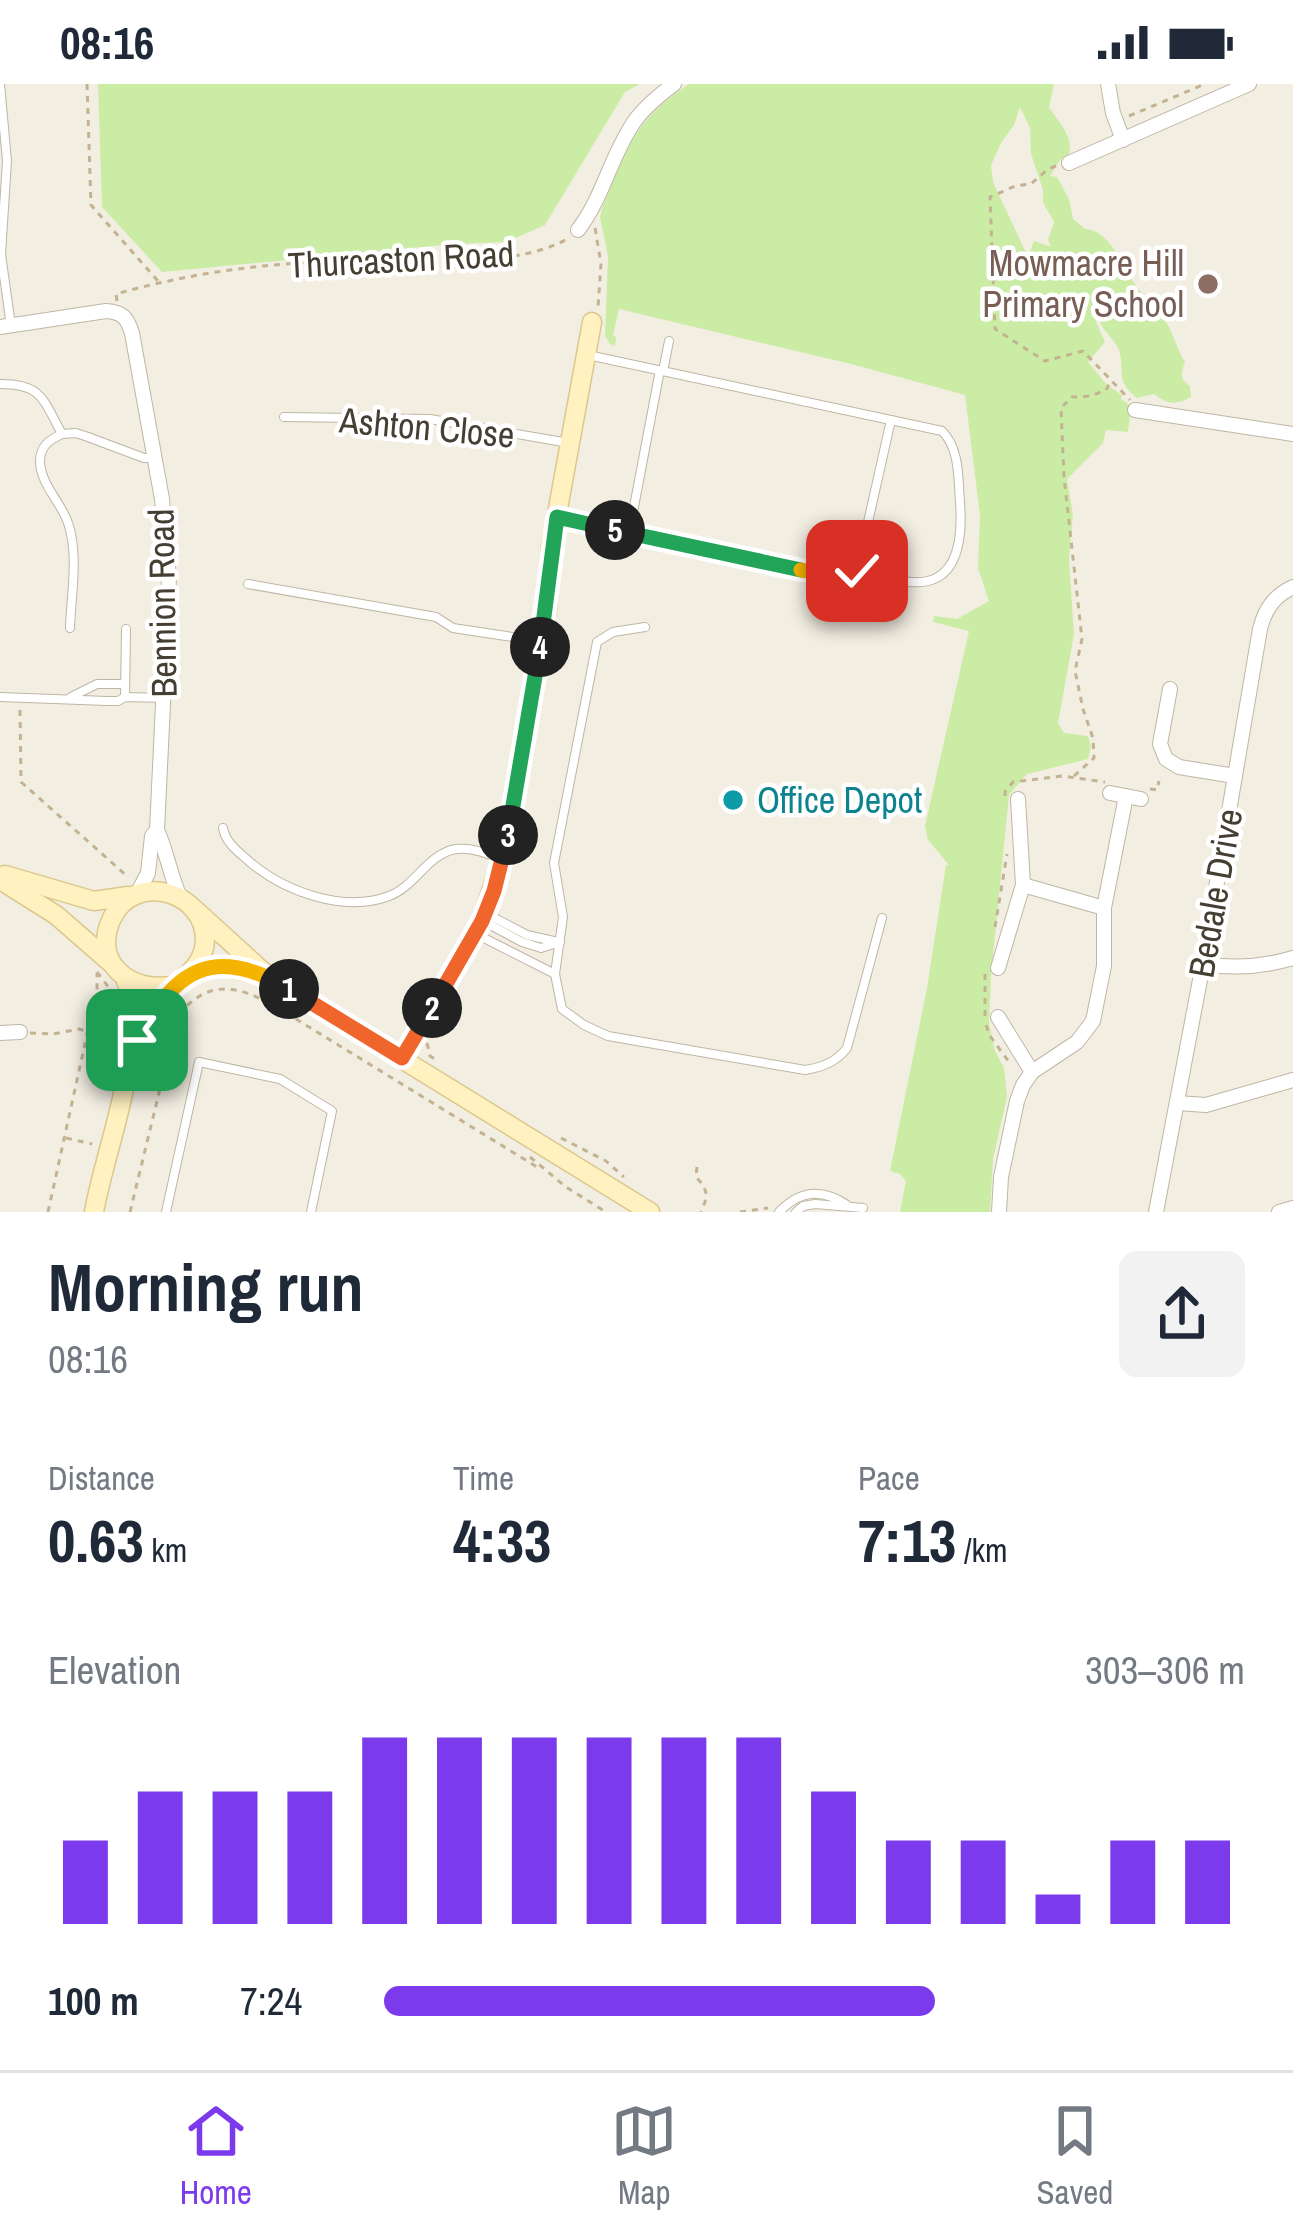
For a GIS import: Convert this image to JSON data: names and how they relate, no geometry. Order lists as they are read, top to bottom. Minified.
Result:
{"streets":{"street":["Bennion Road","Bedale Drive"],"lane":["Ashton Close"],"path":["Thurcaston Road"]},"places":["Mowmacre Hill Primary School","Office Depot"],"page":{"status":"08:16","pins":["5","4","3","1","2"],"heading":["Morning run","08:16"],"stats":[["Distance","0.63 km"],["Time","4:33"],["Pace","7:13 /km"]],"chart":["Elevation","303–306 m"],"list":[{"name":"100 m","note":"7:24"}],"tabs":["Home","Map","Saved"]}}
